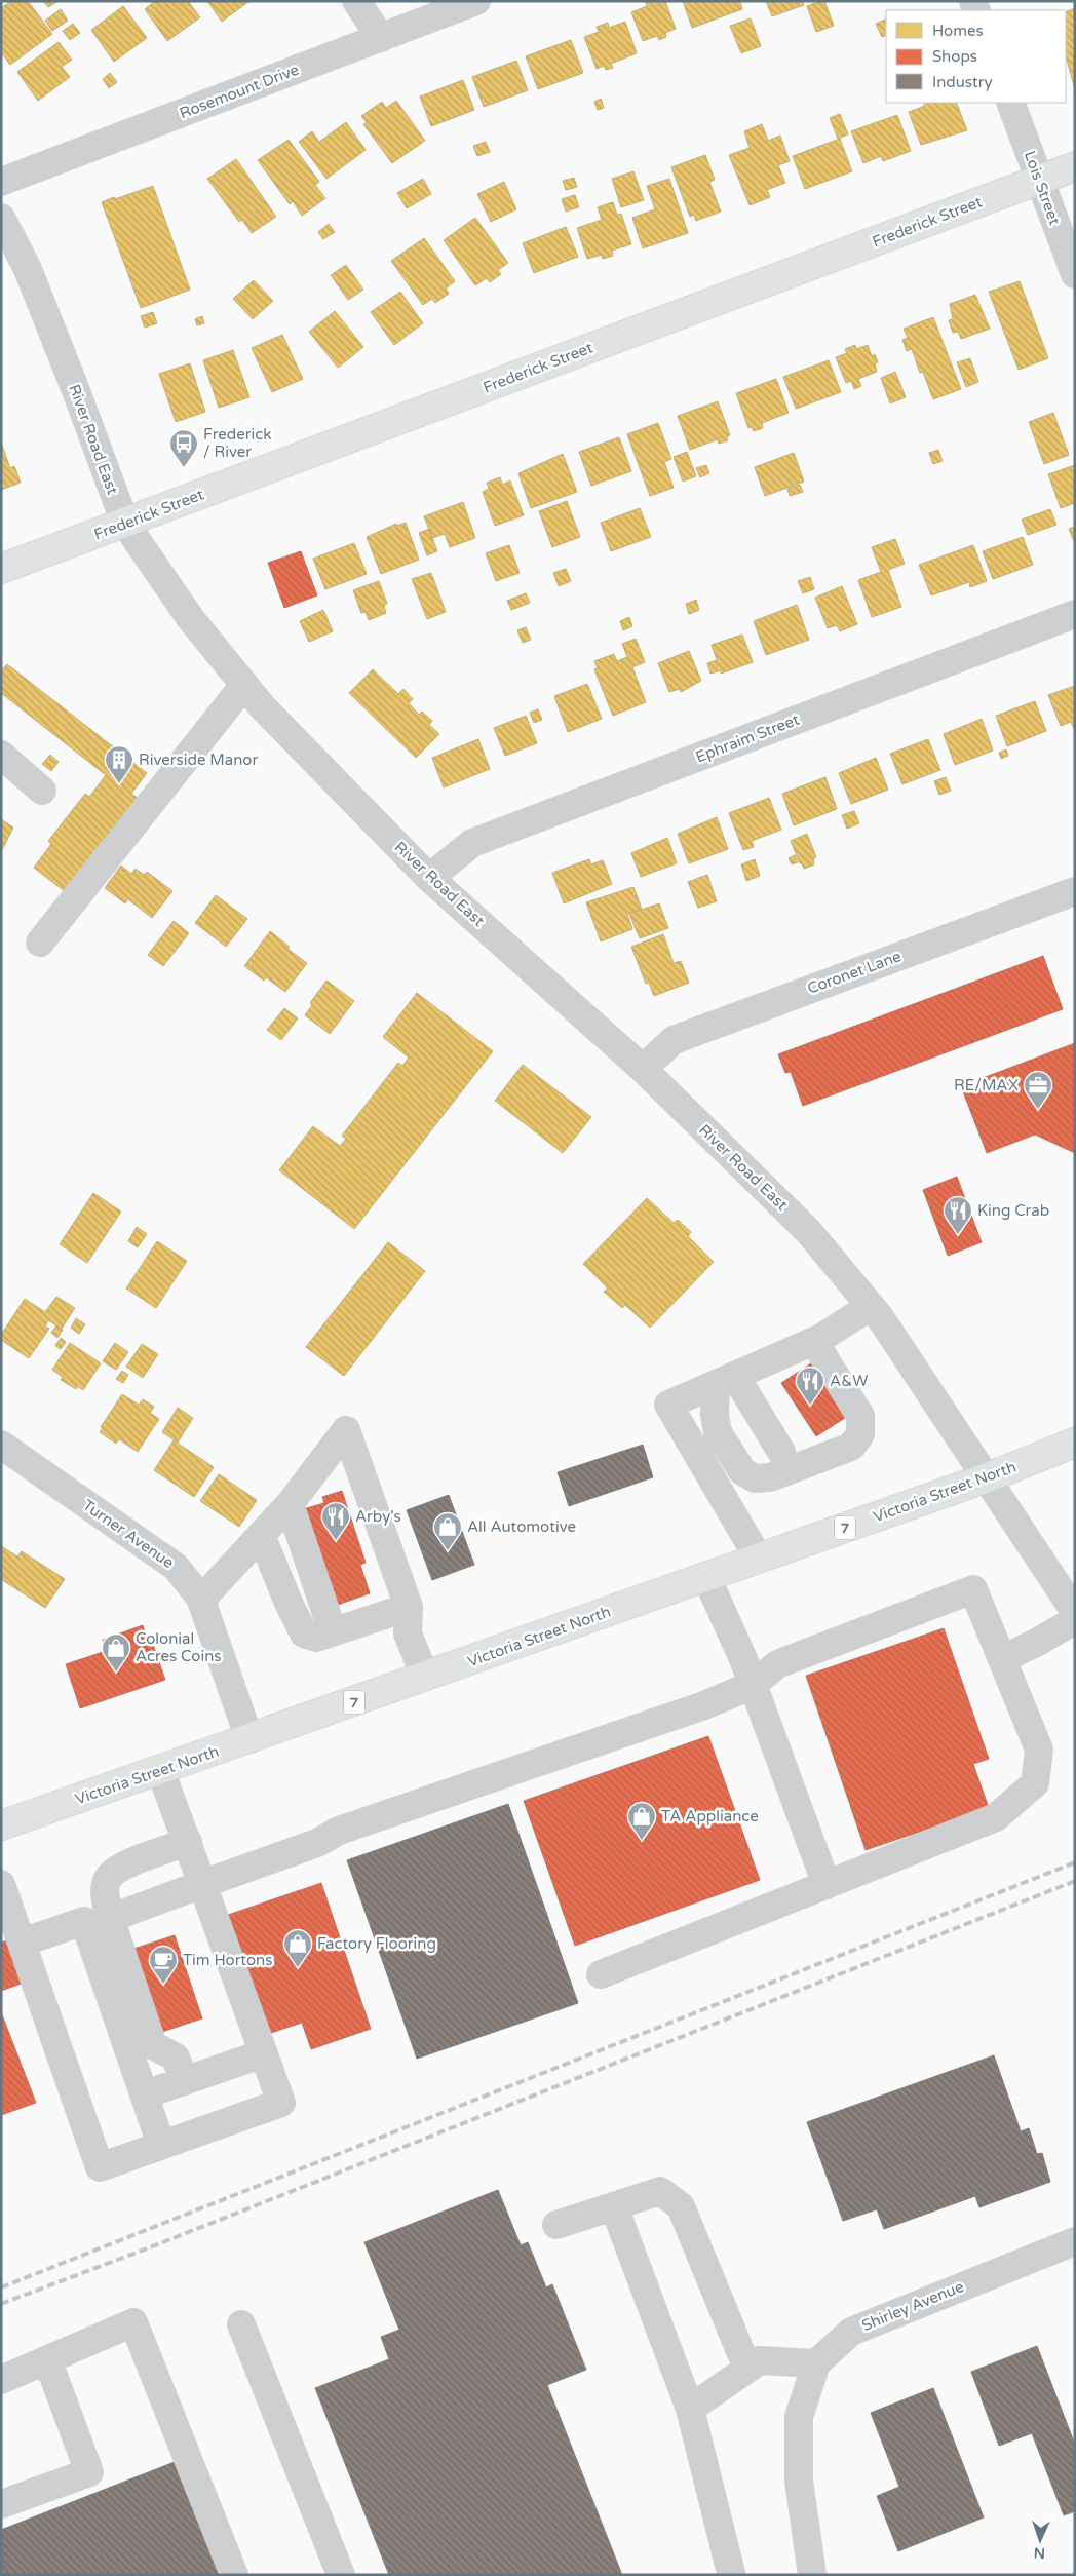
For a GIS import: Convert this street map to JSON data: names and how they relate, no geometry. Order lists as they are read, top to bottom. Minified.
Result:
{"streets":{"main road":["Frederick Street","Victoria Street North","7"],"street":["Rosemount Drive","Lois Street","River Road East","Ephraim Street","Coronet Lane","Turner Avenue","Shirley Avenue"]},"crossings":[["Lois Street","Frederick Street"],["Frederick Street","River Road East"],["River Road East","Ephraim Street"],["River Road East","Coronet Lane"],["River Road East","Victoria Street North"],["Victoria Street North","Turner Avenue"]],"places":{"bus stop":["Frederick / River"],"building":["Riverside Manor"],"office":["RE/MAX"],"restaurant":["King Crab","A&W","Arby's"],"shop":["All Automotive","Colonial Acres Coins","TA Appliance","Factory Flooring"],"cafe":["Tim Hortons"]},"legend":["Homes","Shops","Industry"],"north":"bottom"}
